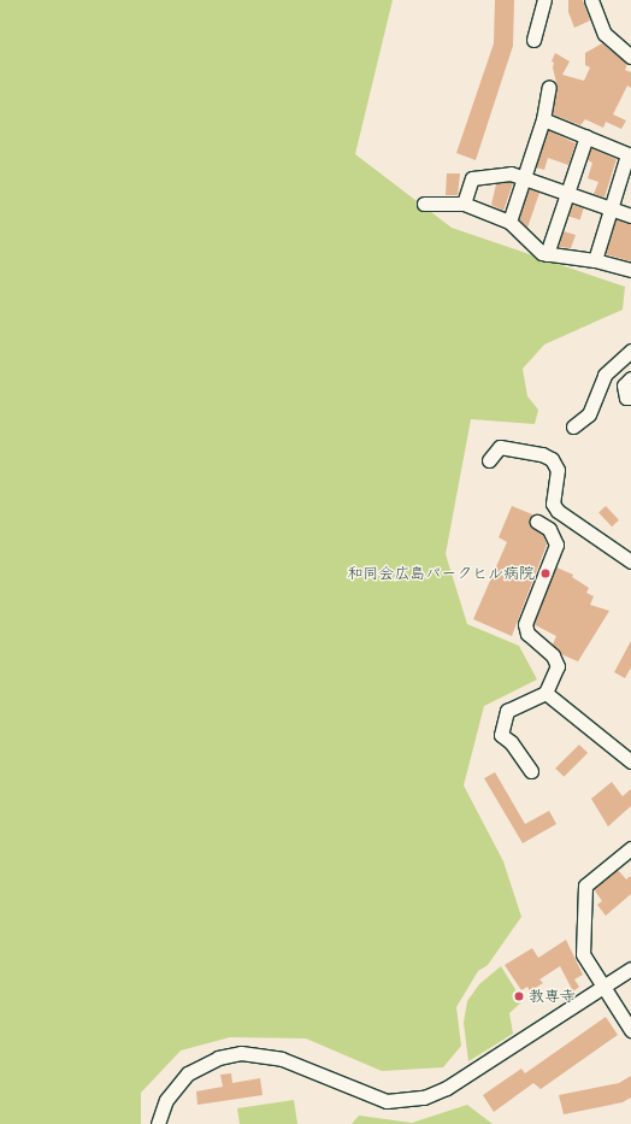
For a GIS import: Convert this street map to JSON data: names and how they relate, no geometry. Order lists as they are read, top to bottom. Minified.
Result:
{"places":["和同会広島パークヒル病院","教専寺"]}
